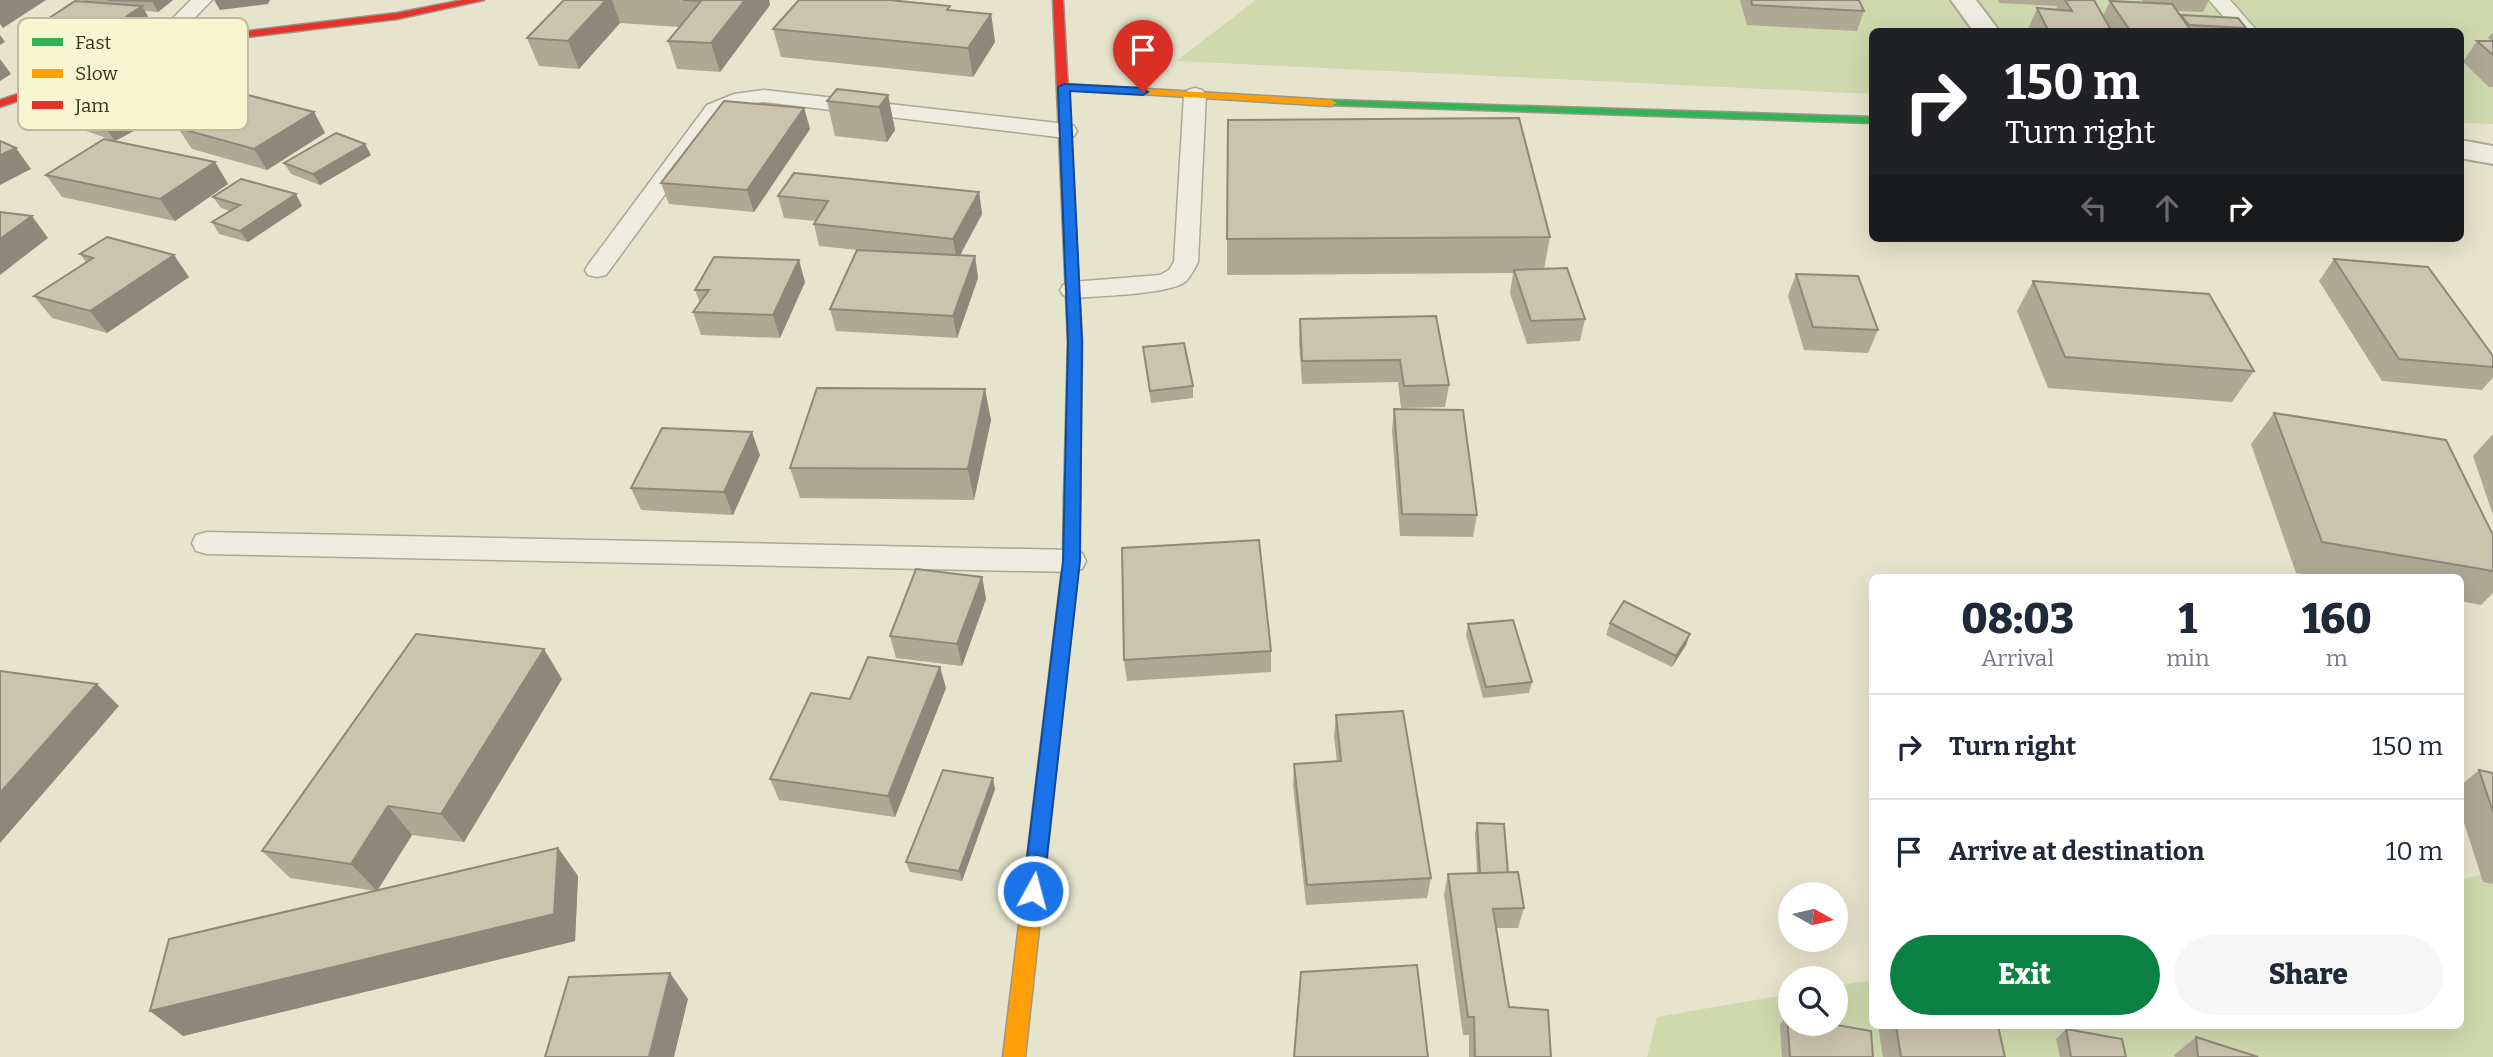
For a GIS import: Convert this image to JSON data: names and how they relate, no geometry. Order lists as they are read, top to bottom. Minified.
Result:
{"legend":["Fast","Slow","Jam"],"north":"right","page":{"turn":["150 m","Turn right"],"eta":["08:03","Arrival","1","min","160","m"],"list":[{"name":"Turn right","value":"150 m"},{"name":"Arrive at destination","value":"10 m"}],"buttons":["Exit","Share"]}}
